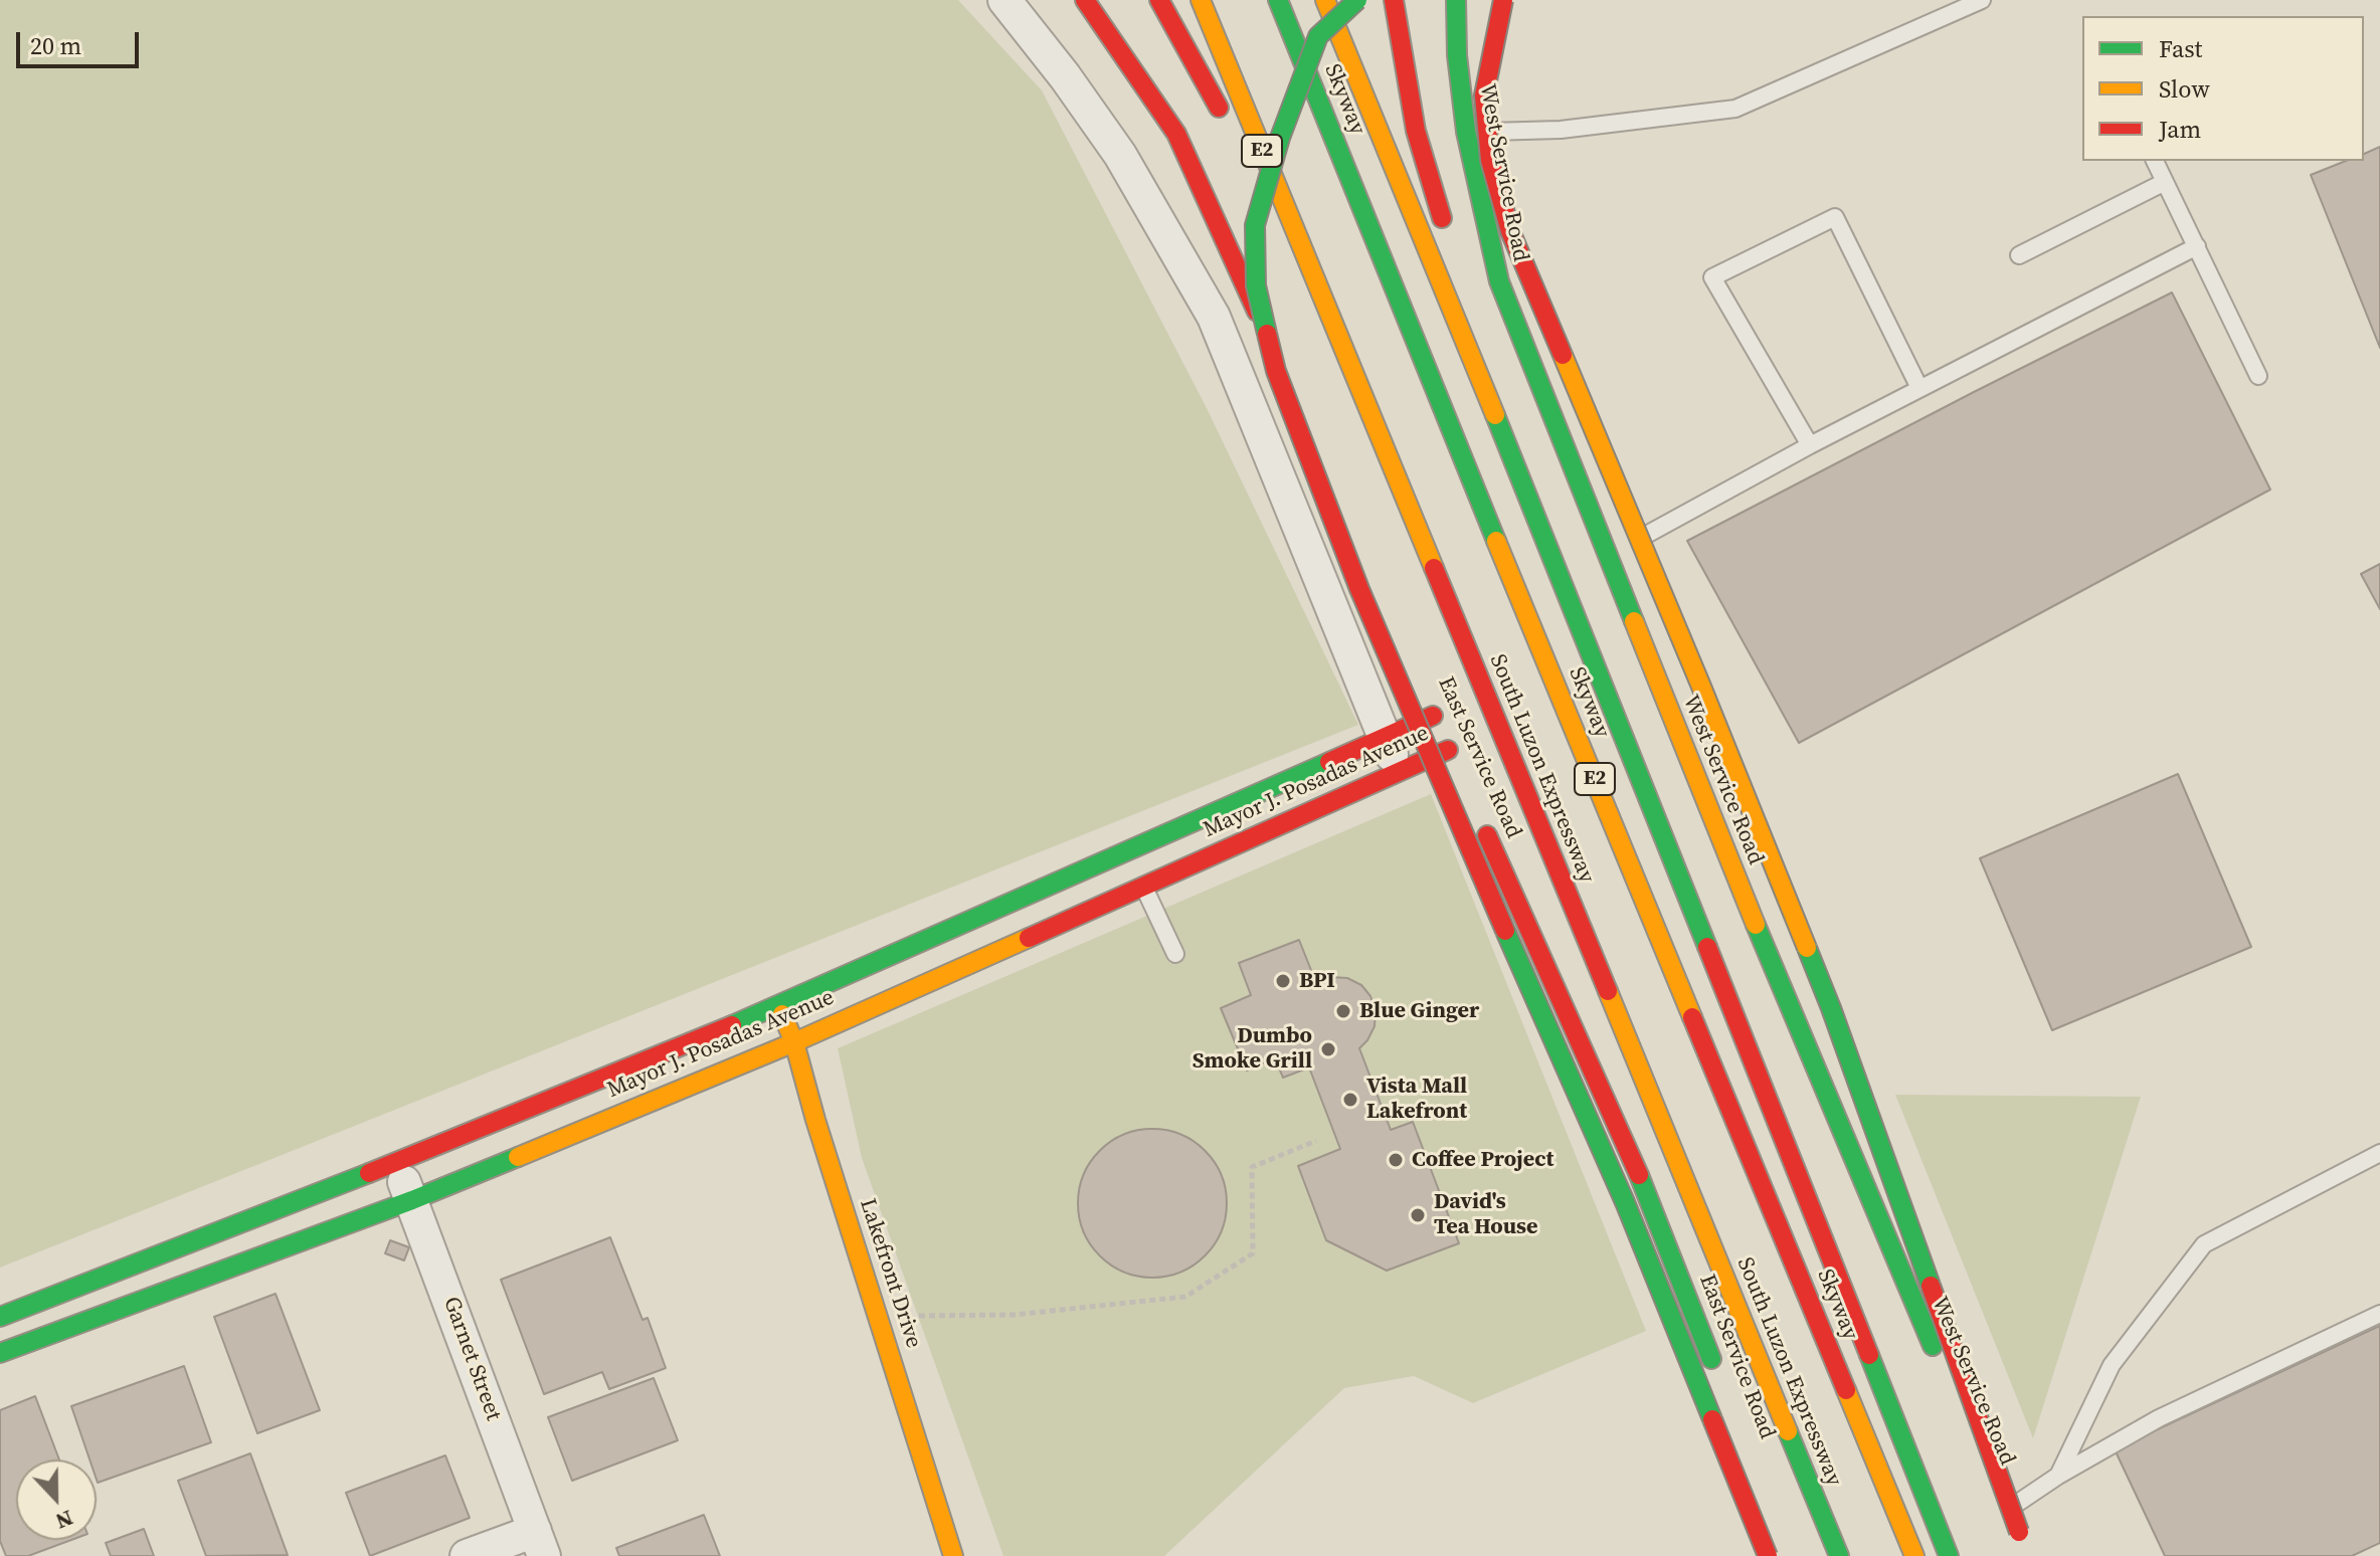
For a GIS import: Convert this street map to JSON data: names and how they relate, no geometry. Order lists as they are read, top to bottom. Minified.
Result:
{"streets":{"main road":["Skyway","E2","West Service Road","East Service Road","South Luzon Expressway","Mayor J. Posadas Avenue","Lakefront Drive"],"street":["Garnet Street"]},"crossings":[["East Service Road","Mayor J. Posadas Avenue"],["Mayor J. Posadas Avenue","Lakefront Drive"],["Mayor J. Posadas Avenue","Garnet Street"]],"places":["BPI","Blue Ginger","Dumbo Smoke Grill","Vista Mall Lakefront","Coffee Project","David's Tea House"],"legend":["Fast","Slow","Jam"],"scale_bar":"20 m","north":"bottom"}
